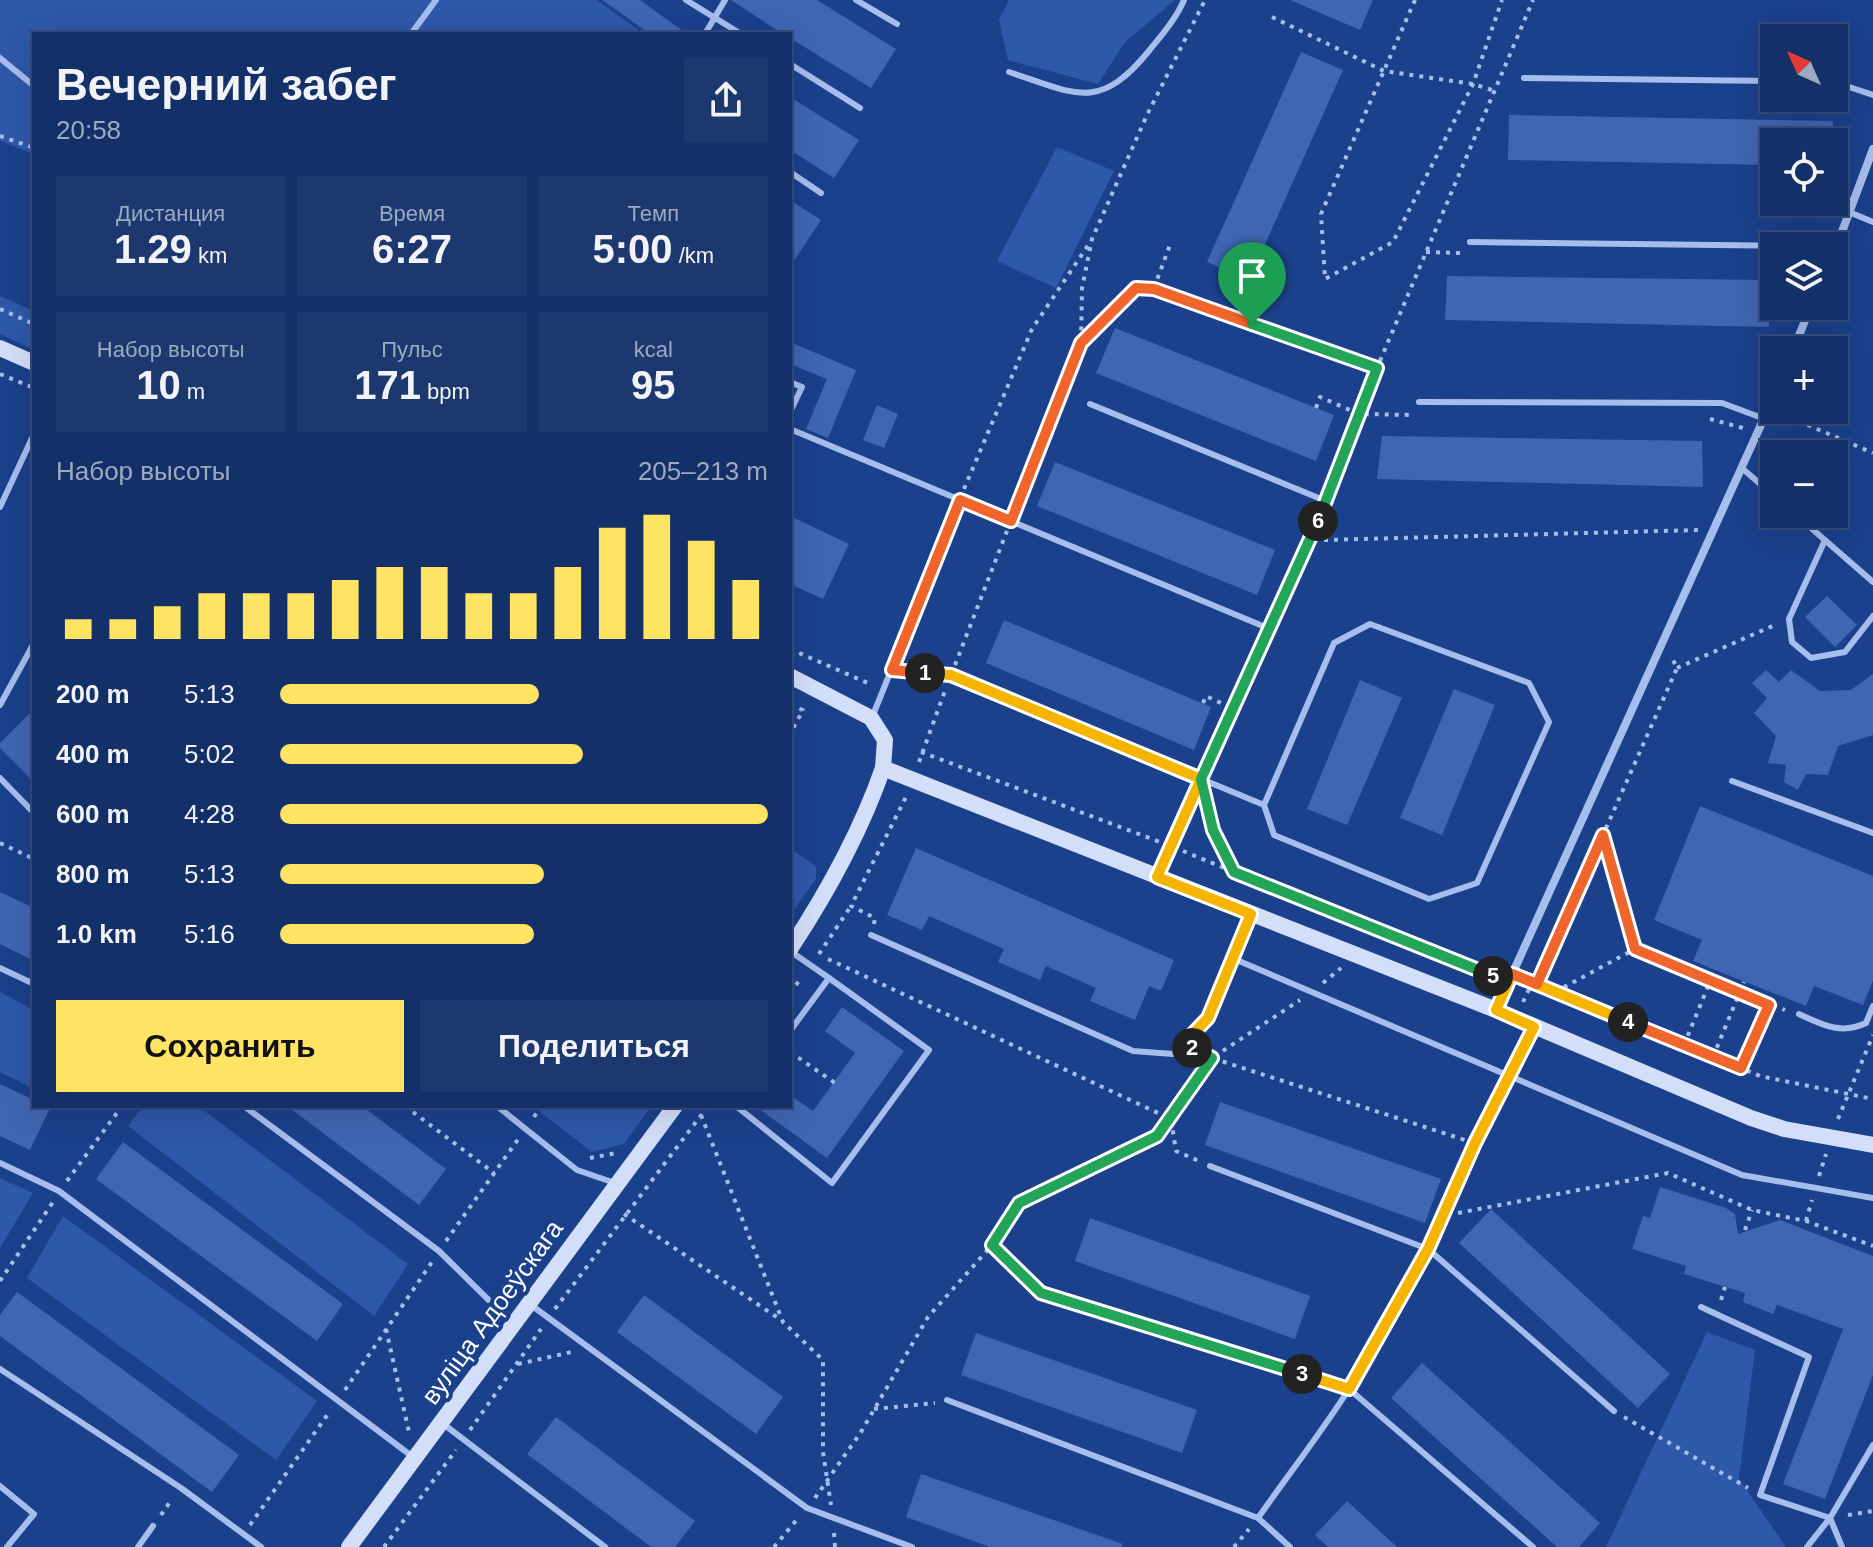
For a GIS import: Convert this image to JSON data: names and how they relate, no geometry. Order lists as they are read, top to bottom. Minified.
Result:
{"streets":{"street":["вуліца Адоеўскага"]},"north":"top left","page":{"map_buttons":["+","−"],"heading":["Вечерний забег","20:58"],"stats":[["Дистанция","1.29 km"],["Время","6:27"],["Темп","5:00 /km"],["Набор высоты","10 m"],["Пульс","171 bpm"],["kcal","95"]],"chart":["Набор высоты","205–213 m"],"pins":["6","1","5","4","2","3"],"list":[{"name":"200 m","note":"5:13"},{"name":"400 m","note":"5:02"},{"name":"600 m","note":"4:28"},{"name":"800 m","note":"5:13"},{"name":"1.0 km","note":"5:16"}],"buttons":["Сохранить","Поделиться"]}}
